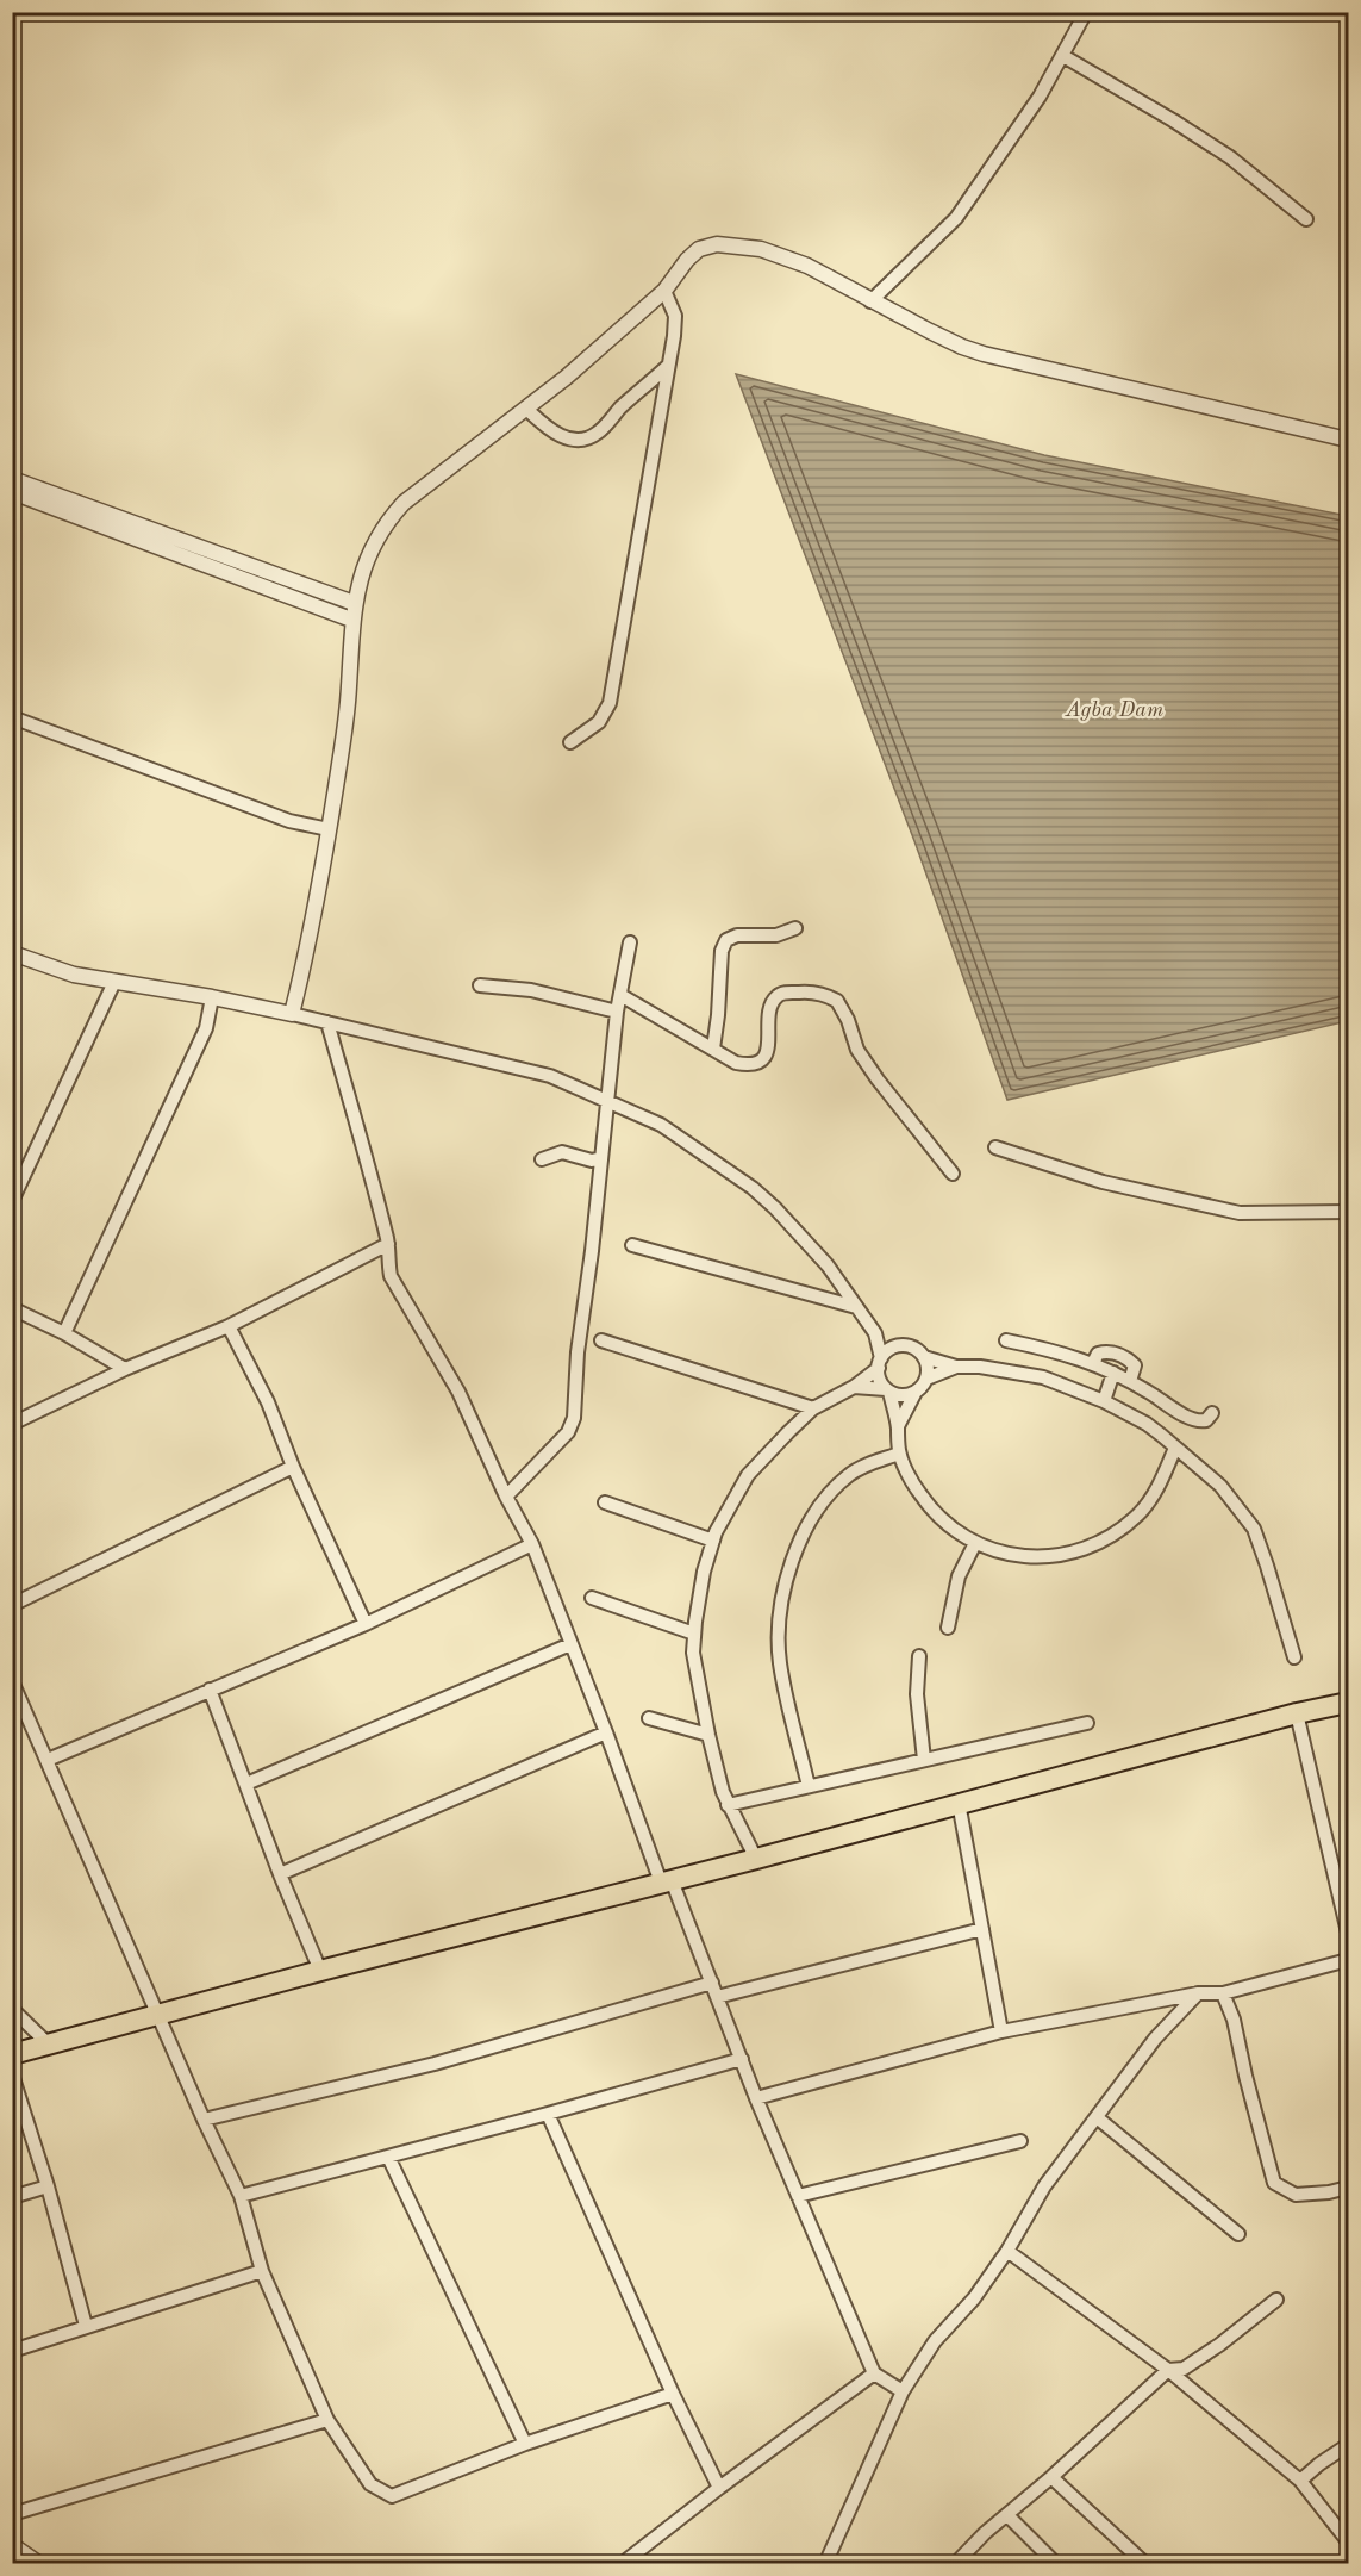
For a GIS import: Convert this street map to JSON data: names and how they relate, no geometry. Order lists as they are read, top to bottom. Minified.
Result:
{"water":["Agba Dam"]}
